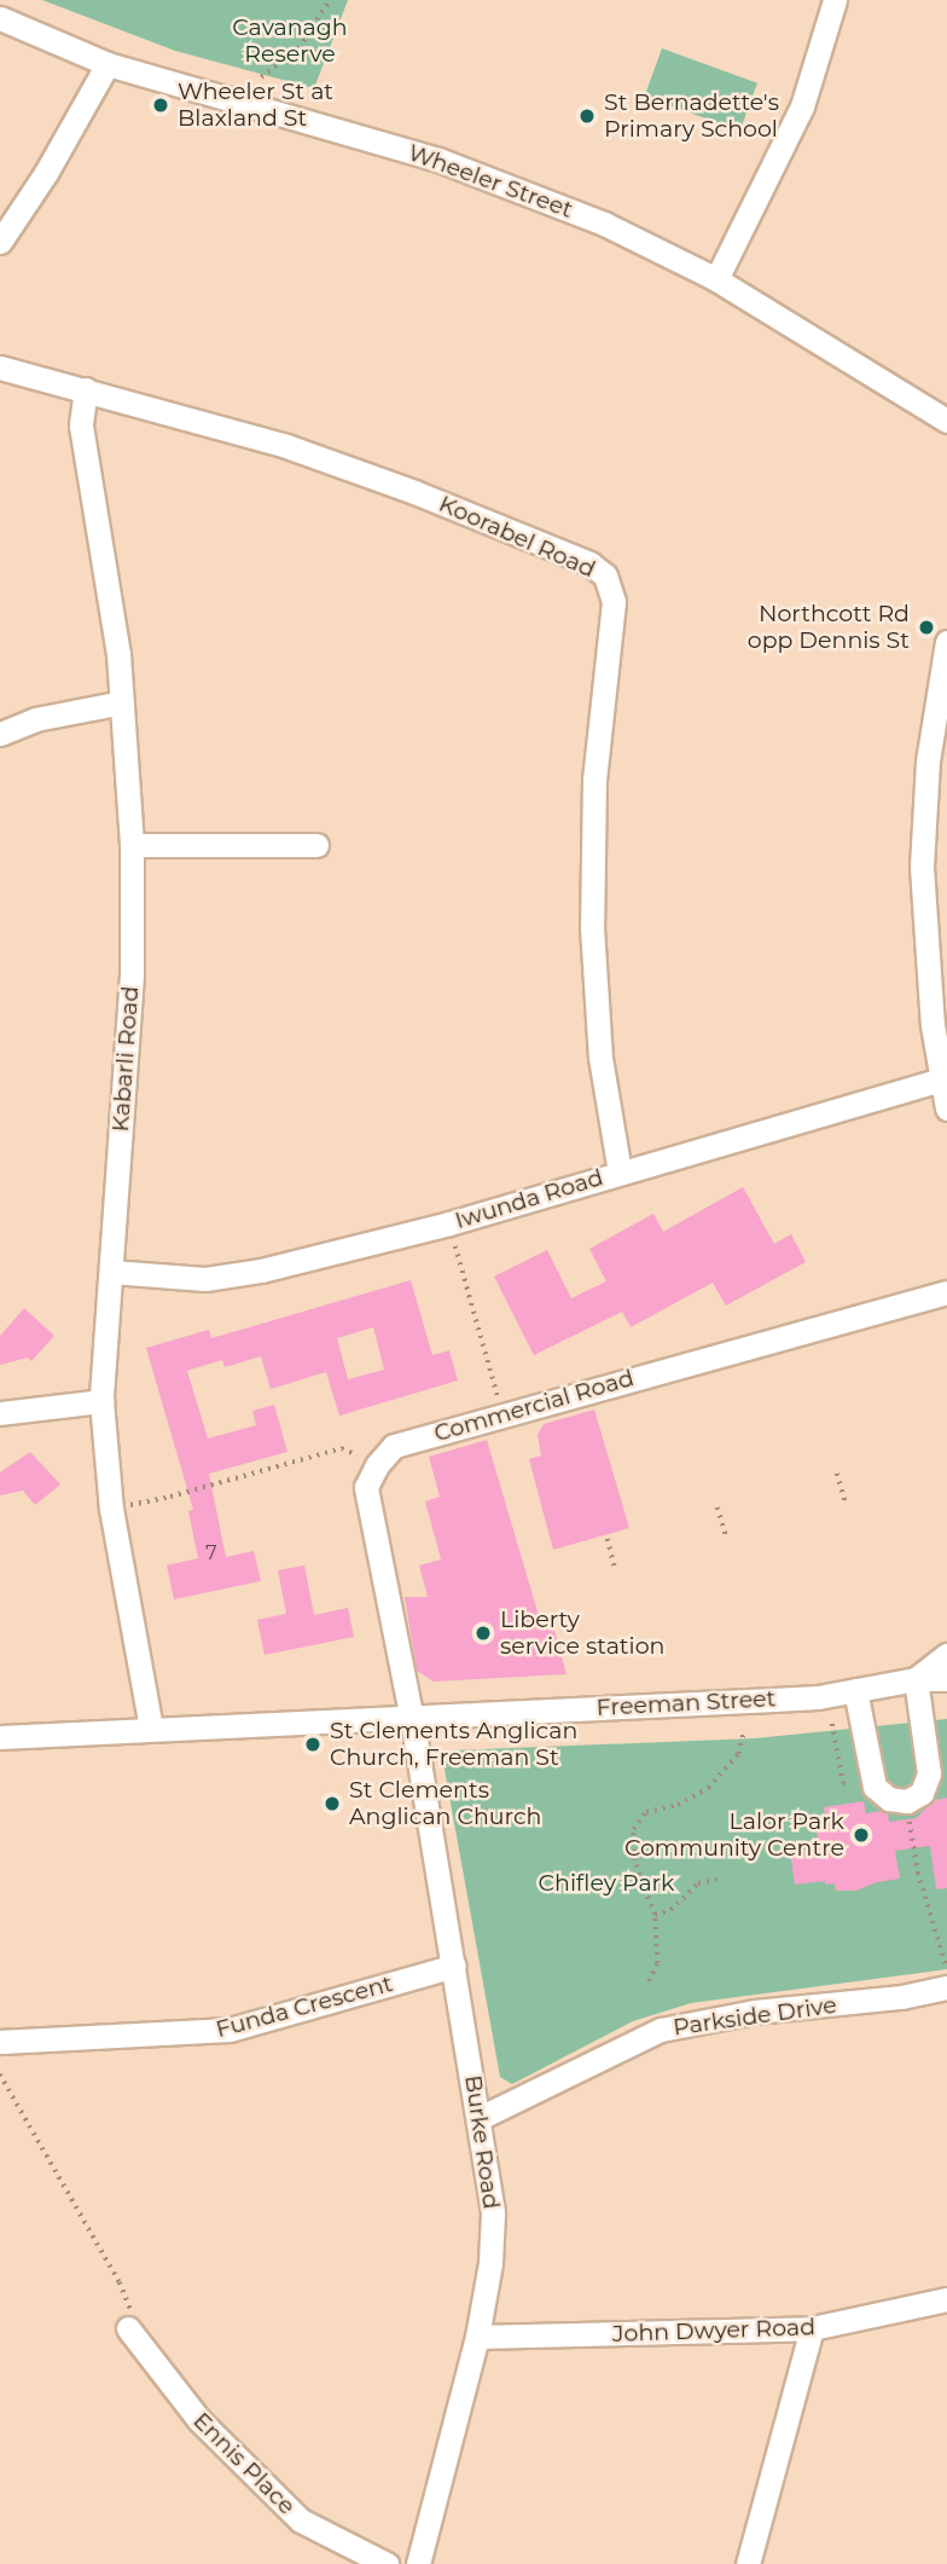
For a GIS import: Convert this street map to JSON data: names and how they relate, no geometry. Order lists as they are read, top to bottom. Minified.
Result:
{"streets":{"street":["Wheeler Street","Koorabel Road","Kabarli Road","Iwunda Road","Commercial Road","Freeman Street","Funda Crescent","Parkside Drive","Burke Road","John Dwyer Road","Ennis Place"]},"crossings":[["Koorabel Road","Kabarli Road"],["Koorabel Road","Iwunda Road"],["Kabarli Road","Iwunda Road"],["Kabarli Road","Freeman Street"],["Freeman Street","Burke Road"],["Funda Crescent","Burke Road"],["Parkside Drive","Burke Road"],["Burke Road","John Dwyer Road"]],"parks":["Cavanagh Reserve","Chifley Park"],"places":["Wheeler St at Blaxland St","St Bernadette's Primary School","Northcott Rd opp Dennis St","Liberty service station","St Clements Anglican Church, Freeman St","St Clements Anglican Church","Lalor Park Community Centre"],"house_numbers":["7"]}
